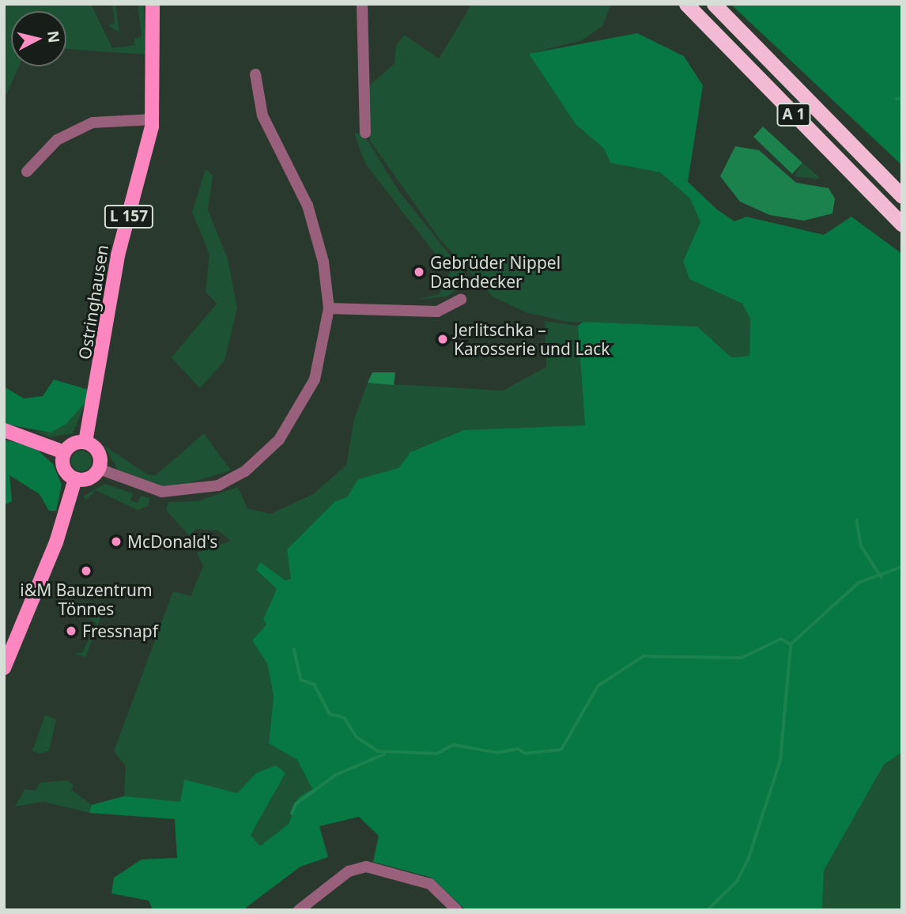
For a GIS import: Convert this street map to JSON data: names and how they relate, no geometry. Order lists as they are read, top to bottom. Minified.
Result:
{"streets":{"highway":["A 1"],"main road":["L 157","Ostringhausen"]},"places":["Gebrüder Nippel Dachdecker","Jerlitschka – Karosserie und Lack","McDonald's","i&M Bauzentrum Tönnes","Fressnapf"],"north":"right"}
